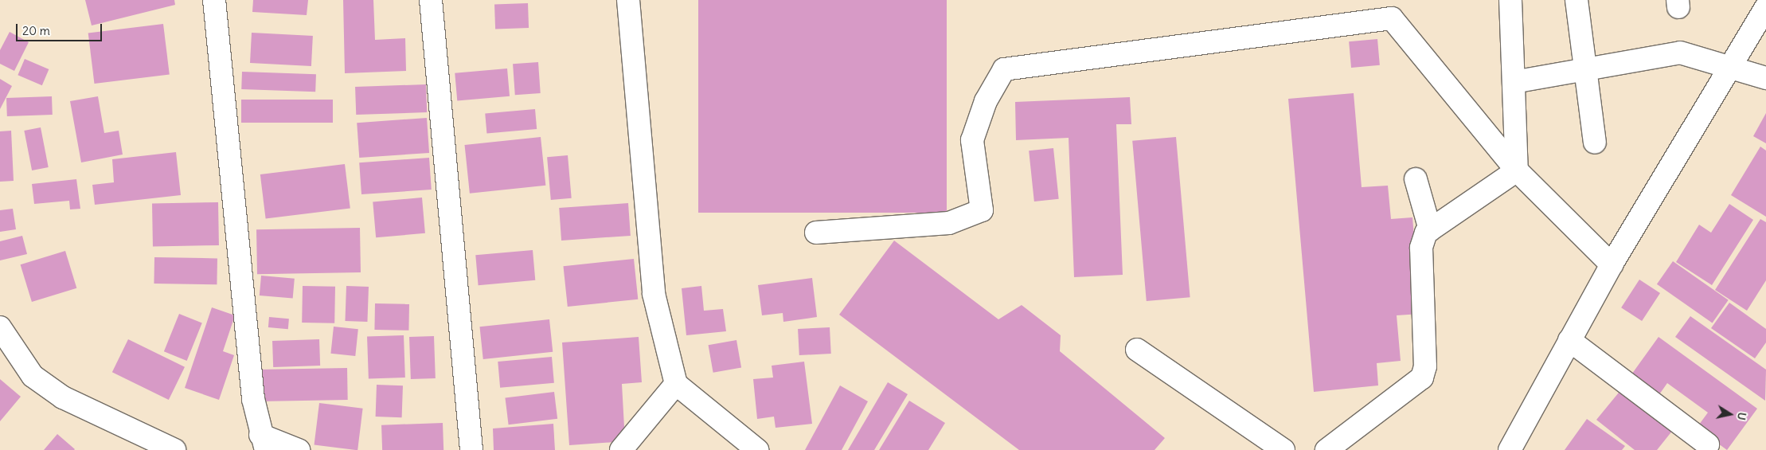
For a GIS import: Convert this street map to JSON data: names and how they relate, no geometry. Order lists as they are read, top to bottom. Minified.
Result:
{"scale_bar":"20 m","north":"right"}
